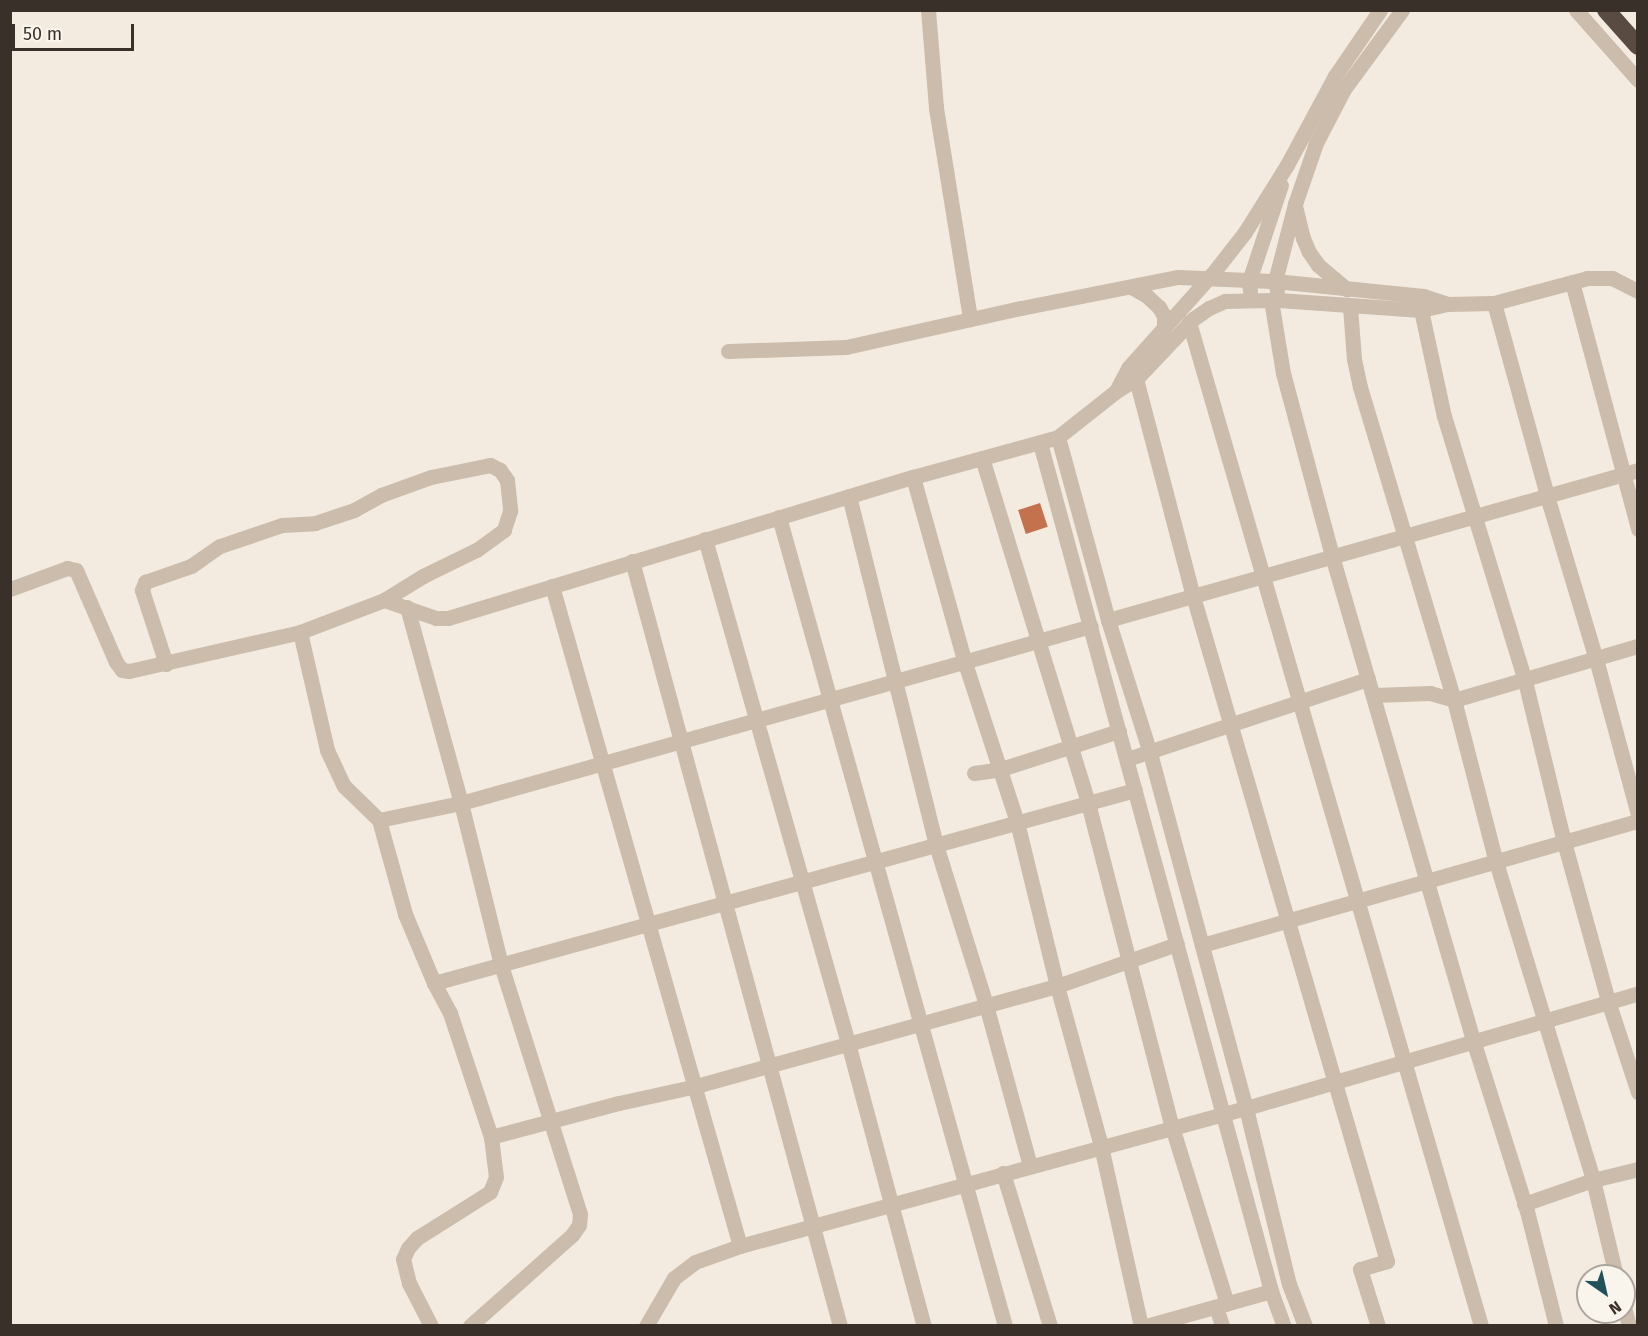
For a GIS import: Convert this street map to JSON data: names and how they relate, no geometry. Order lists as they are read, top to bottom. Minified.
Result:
{"scale_bar":"50 m","north":"bottom right"}
